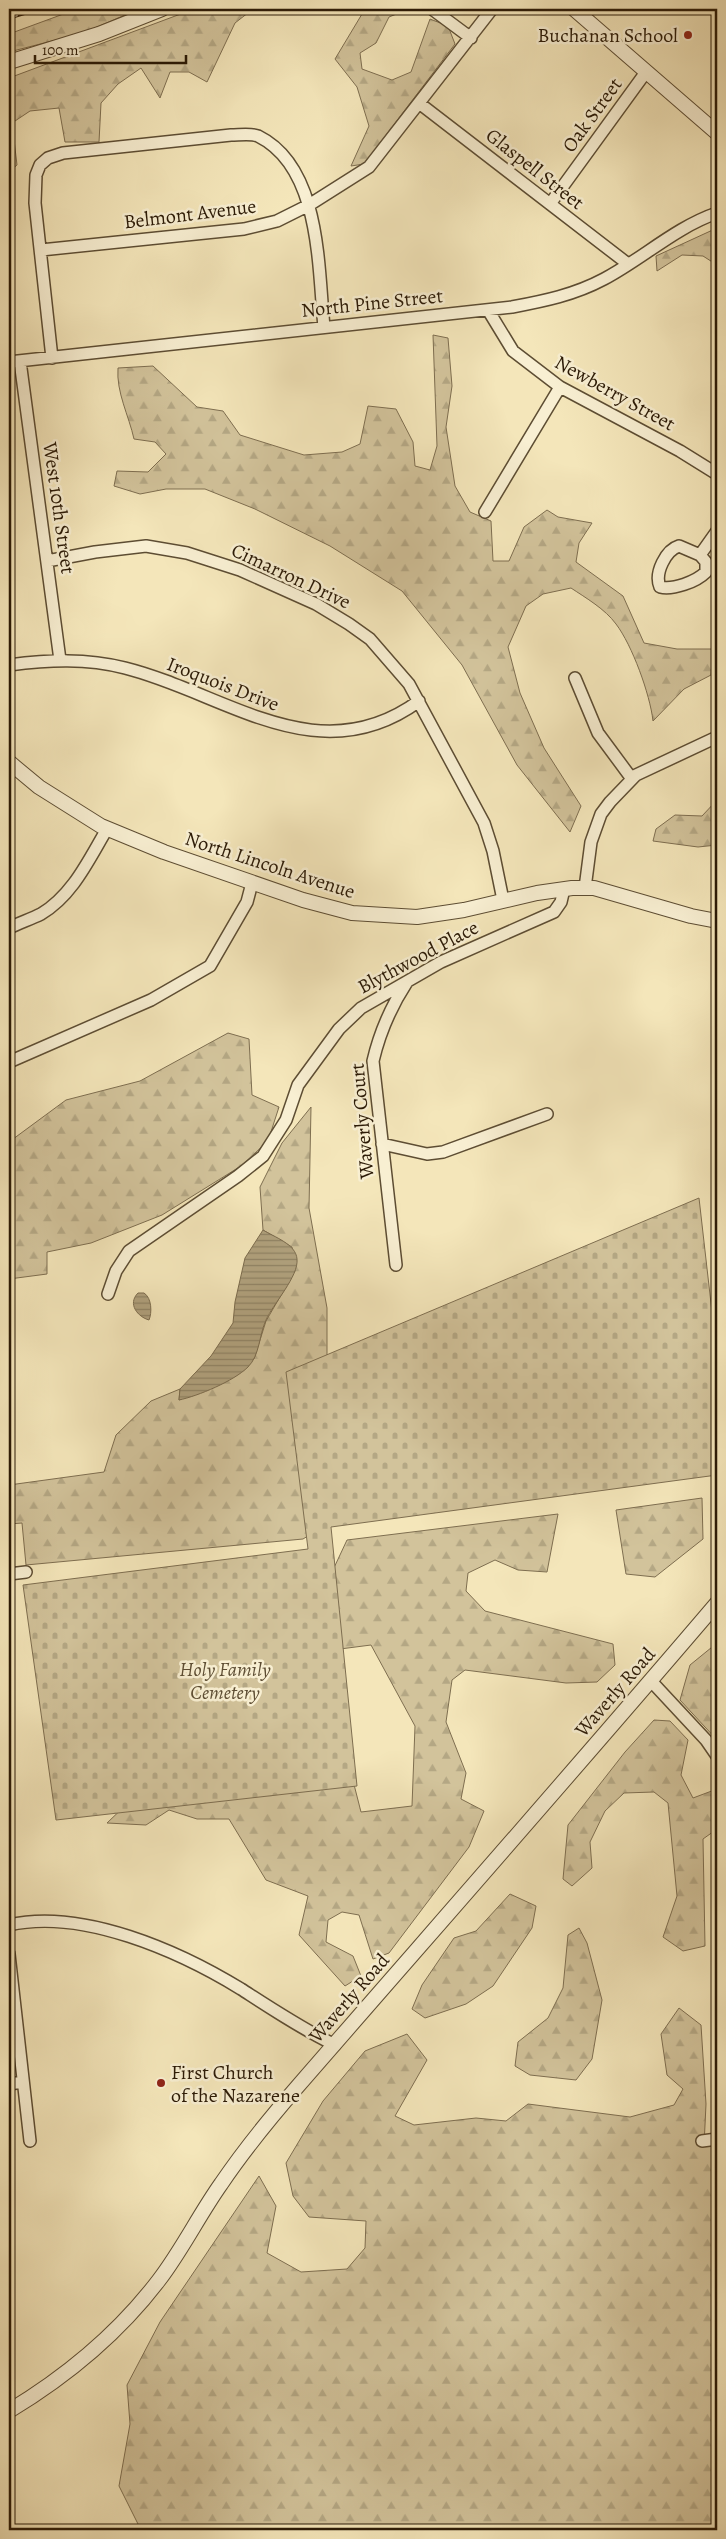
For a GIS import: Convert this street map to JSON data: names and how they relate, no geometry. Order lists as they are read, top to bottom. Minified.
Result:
{"streets":{"street":["Oak Street","Glaspell Street","Belmont Avenue","North Pine Street","Newberry Street","West 10th Street","Cimarron Drive","Iroquois Drive","North Lincoln Avenue","Blythwood Place","Waverly Court","Waverly Road"]},"crossings":[["Oak Street","Glaspell Street"],["Glaspell Street","Belmont Avenue"],["Glaspell Street","North Pine Street"],["North Pine Street","Newberry Street"],["North Pine Street","West 10th Street"],["West 10th Street","Cimarron Drive"],["West 10th Street","Iroquois Drive"],["Cimarron Drive","Iroquois Drive"],["Cimarron Drive","North Lincoln Avenue"],["North Lincoln Avenue","Blythwood Place"],["Blythwood Place","Waverly Court"]],"parks":["Holy Family Cemetery"],"places":["Buchanan School","First Church of the Nazarene"],"scale_bar":"100 m"}
